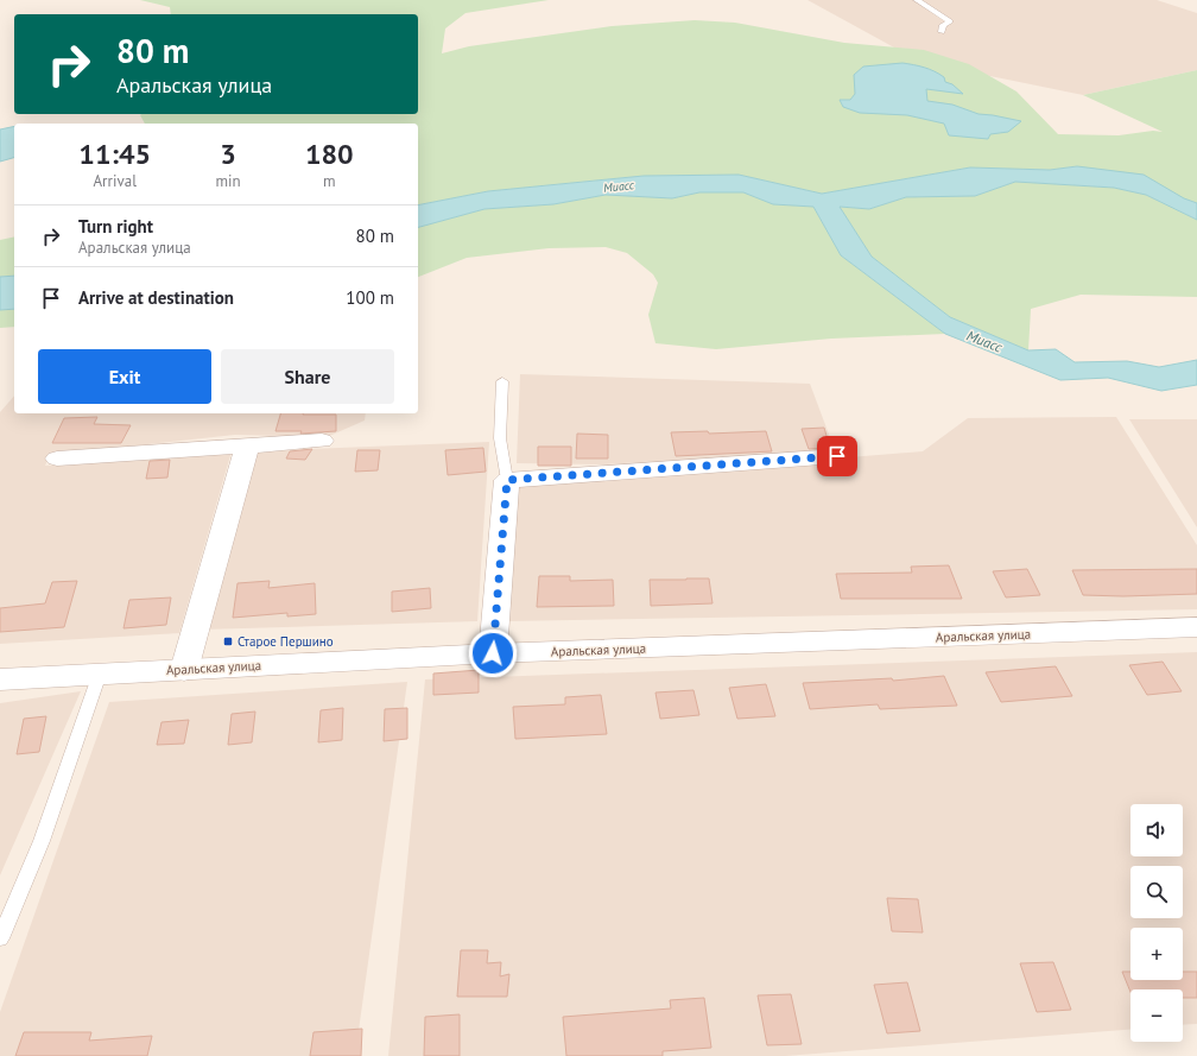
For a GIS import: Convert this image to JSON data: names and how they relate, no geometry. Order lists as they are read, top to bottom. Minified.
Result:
{"streets":{"street":["Аральская улица"]},"water":["Миасс"],"places":{"transit":["Старое Першино"]},"page":{"turn":["80 m","Аральская улица"],"eta":["11:45","Arrival","3","min","180","m"],"list":[{"name":"Turn right","note":"Аральская улица","value":"80 m"},{"name":"Arrive at destination","value":"100 m"}],"buttons":["Exit","Share"],"map_buttons":["+","−"]}}
